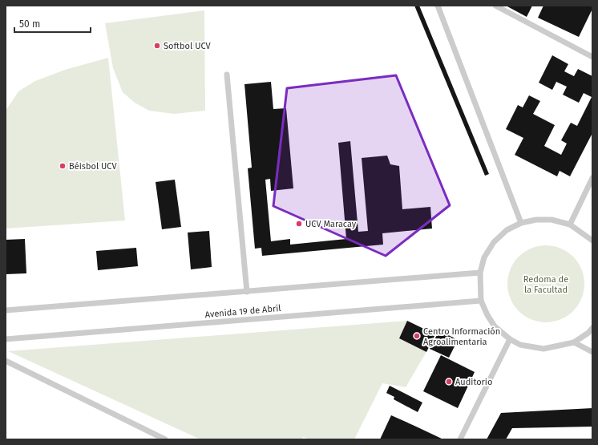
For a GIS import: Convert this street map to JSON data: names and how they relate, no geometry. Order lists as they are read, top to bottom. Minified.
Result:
{"streets":{"lane":["Avenida 19 de Abril"]},"parks":["Redoma de la Facultad"],"places":["Softbol UCV","Béisbol UCV","UCV Maracay","Centro Información Agroalimentaria","Auditorio"],"scale_bar":"50 m"}
